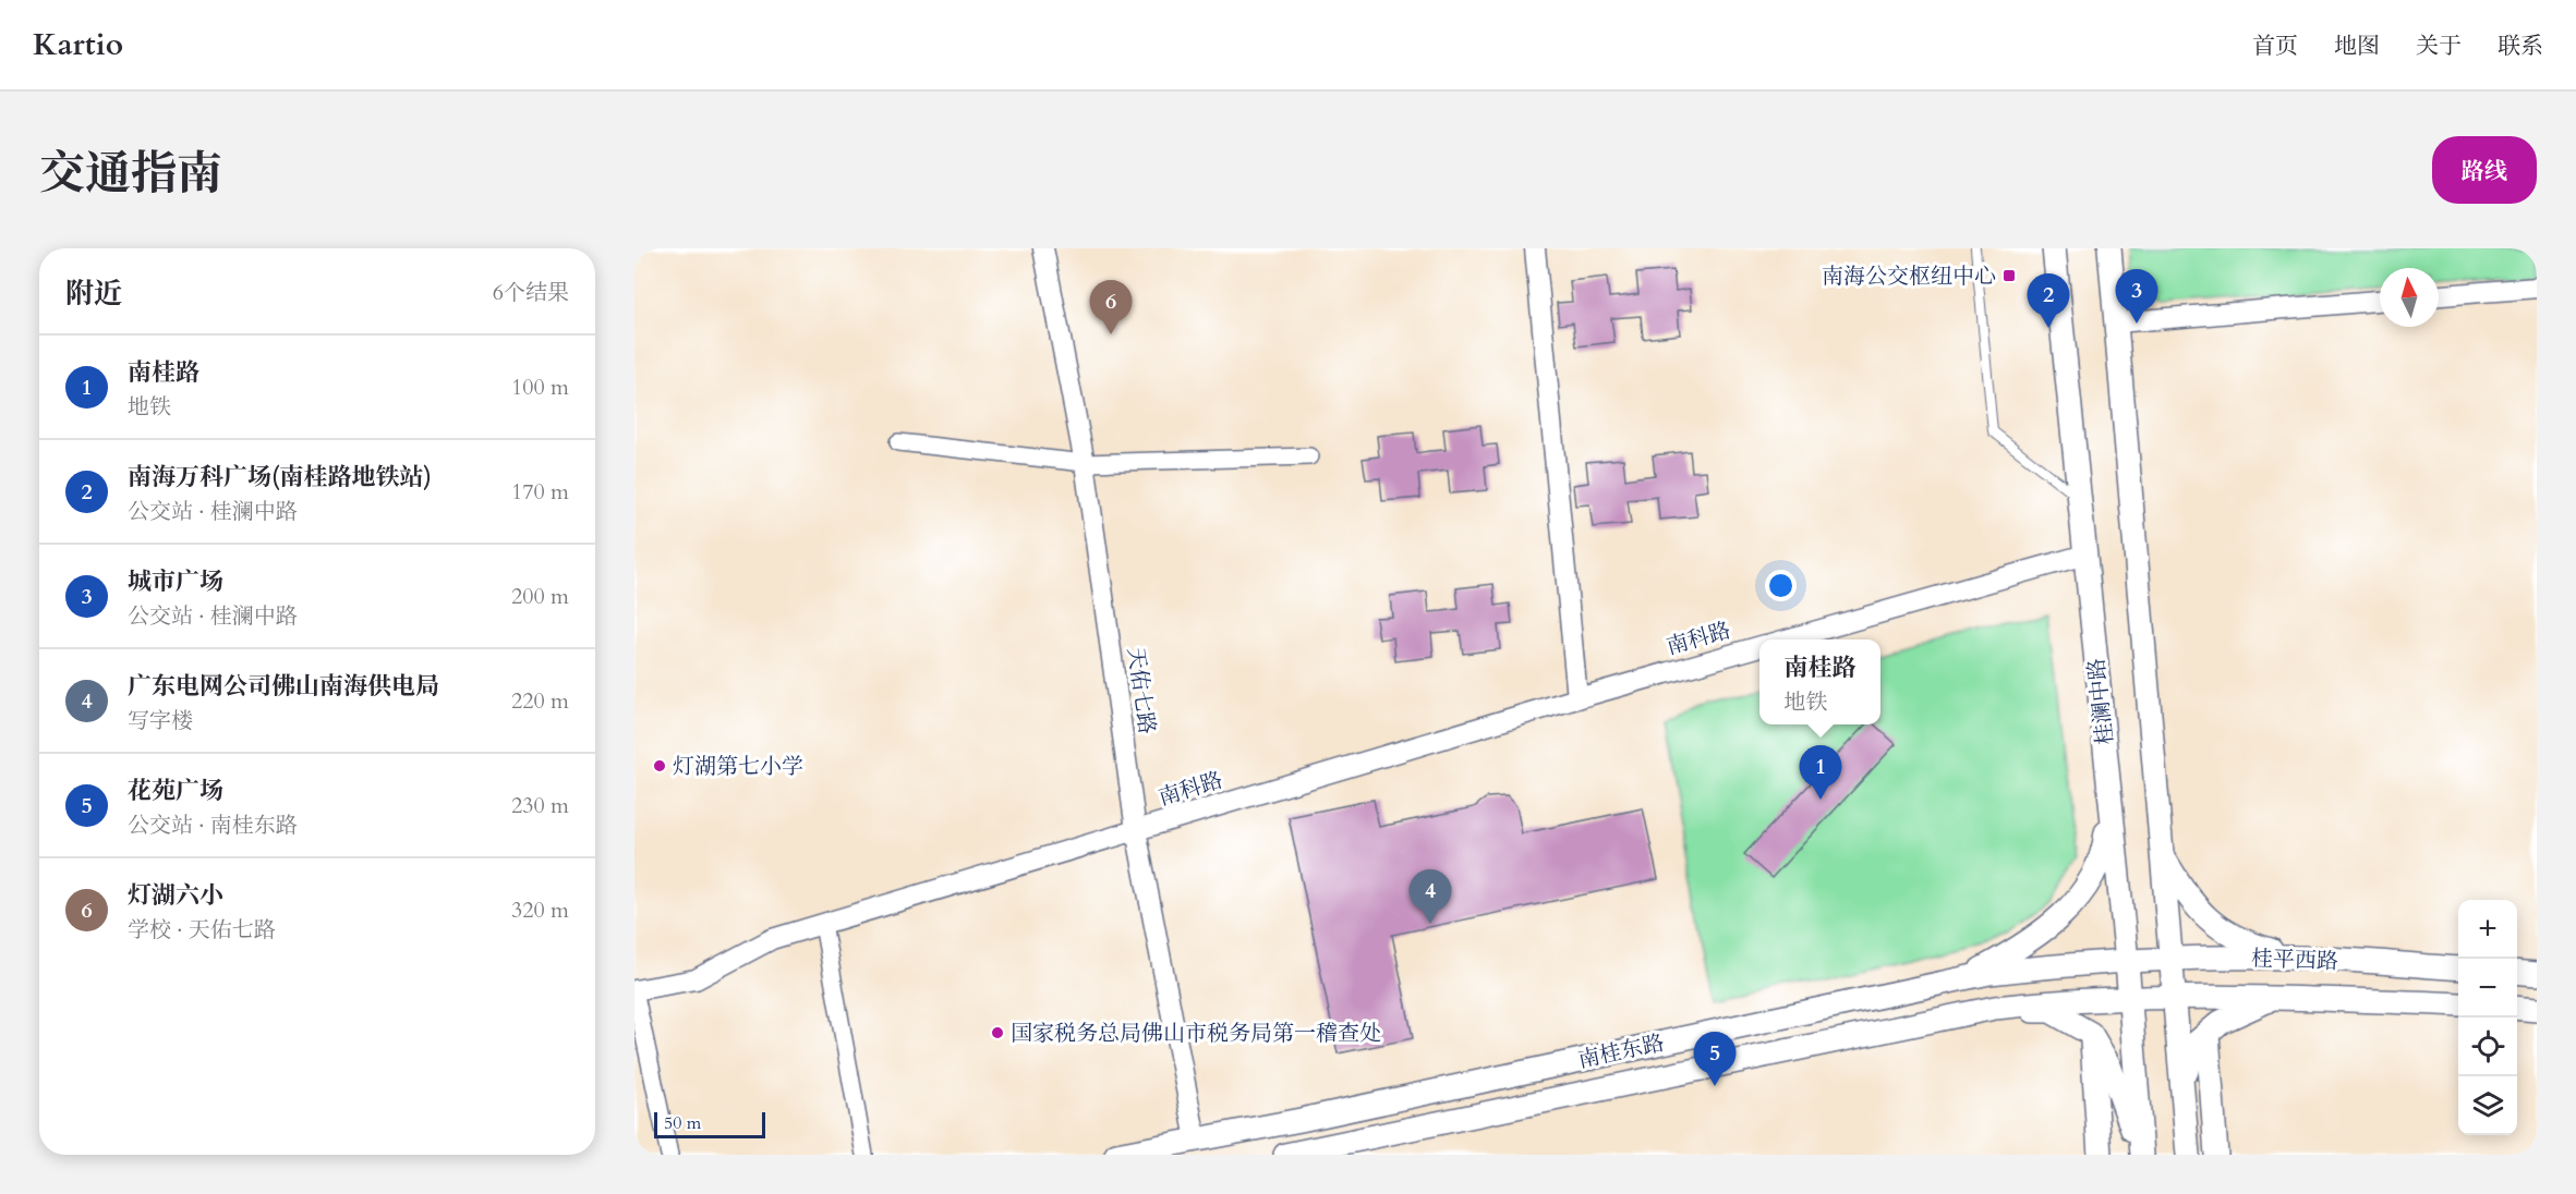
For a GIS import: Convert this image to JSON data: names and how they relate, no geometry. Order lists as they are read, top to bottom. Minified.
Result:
{"streets":{"main road":["桂澜中路","桂平西路","南桂东路"],"street":["南科路","天佑七路"]},"crossings":[["南科路","天佑七路"],["南科路","桂澜中路"],["天佑七路","南桂东路"],["桂澜中路","桂平西路"],["桂澜中路","南桂东路"],["桂平西路","南桂东路"]],"places":{"transit":["南海公交枢纽中心"],"other":["灯湖第七小学","国家税务总局佛山市税务局第一稽查处"]},"scale_bar":"50 m","north":"top","page":{"header":"Kartio","nav":["首页","地图","关于","联系"],"title":"交通指南","buttons":"路线","heading":["附近","6个结果"],"pins":["3","2","6","1","4","5"],"list":[{"mark":"1","name":"南桂路","note":"地铁","value":"100 m"},{"mark":"2","name":"南海万科广场(南桂路地铁站)","note":"公交站 · 桂澜中路","value":"170 m"},{"mark":"3","name":"城市广场","note":"公交站 · 桂澜中路","value":"200 m"},{"mark":"4","name":"广东电网公司佛山南海供电局","note":"写字楼","value":"220 m"},{"mark":"5","name":"花苑广场","note":"公交站 · 南桂东路","value":"230 m"},{"mark":"6","name":"灯湖六小","note":"学校 · 天佑七路","value":"320 m"}],"popup":["南桂路","地铁"],"map_buttons":["+","−"],"scale":"50 m"}}
